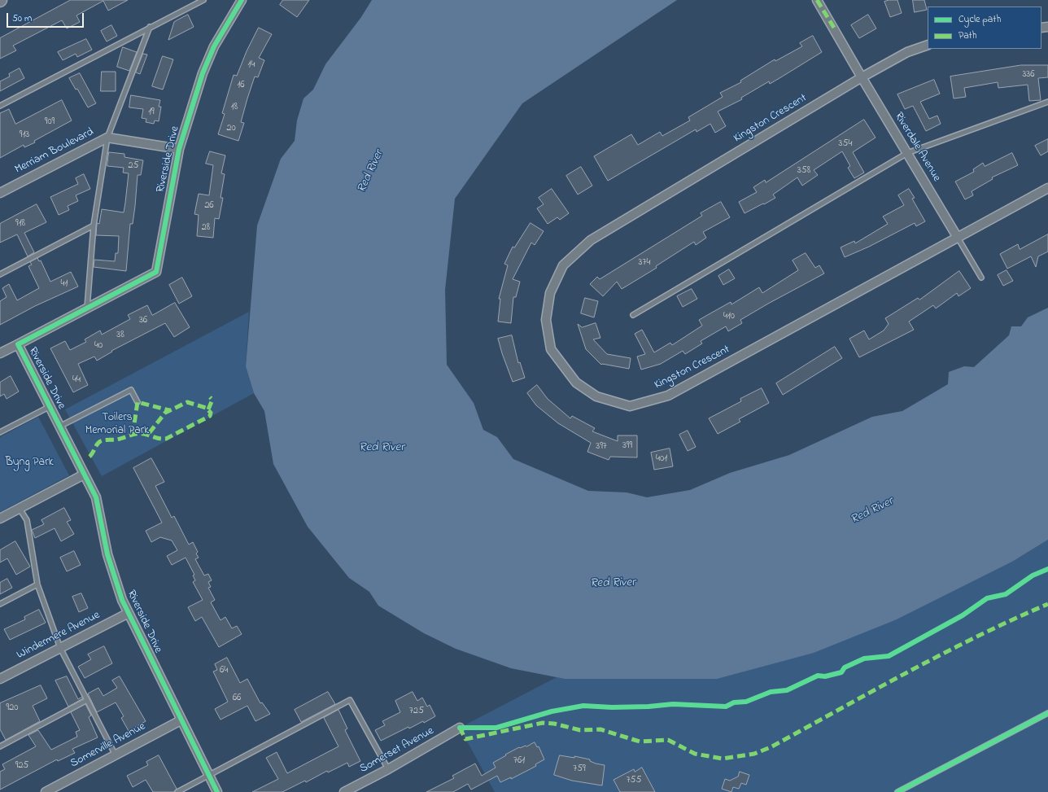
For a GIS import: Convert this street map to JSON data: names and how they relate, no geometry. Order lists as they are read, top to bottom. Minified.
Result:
{"streets":{"street":["Kingston Crescent","Riverdale Avenue","Merriam Boulevard","Riverside Drive","Windermere Avenue","Somerville Avenue","Somerset Avenue"]},"crossings":[["Kingston Crescent","Riverdale Avenue"],["Merriam Boulevard","Riverside Drive"],["Riverside Drive","Windermere Avenue"],["Riverside Drive","Somerville Avenue"]],"water":["Red River"],"parks":["Toilers Memorial Park","Byng Park"],"house_numbers":["14","336","16","18","19","909","20","913","354","25","358","26","918","28","374","41","410","36","38","40","44","399","397","401","64","66","920","725","761","925","759","755"],"legend":["Cycle path","Path"],"scale_bar":"50 m"}
